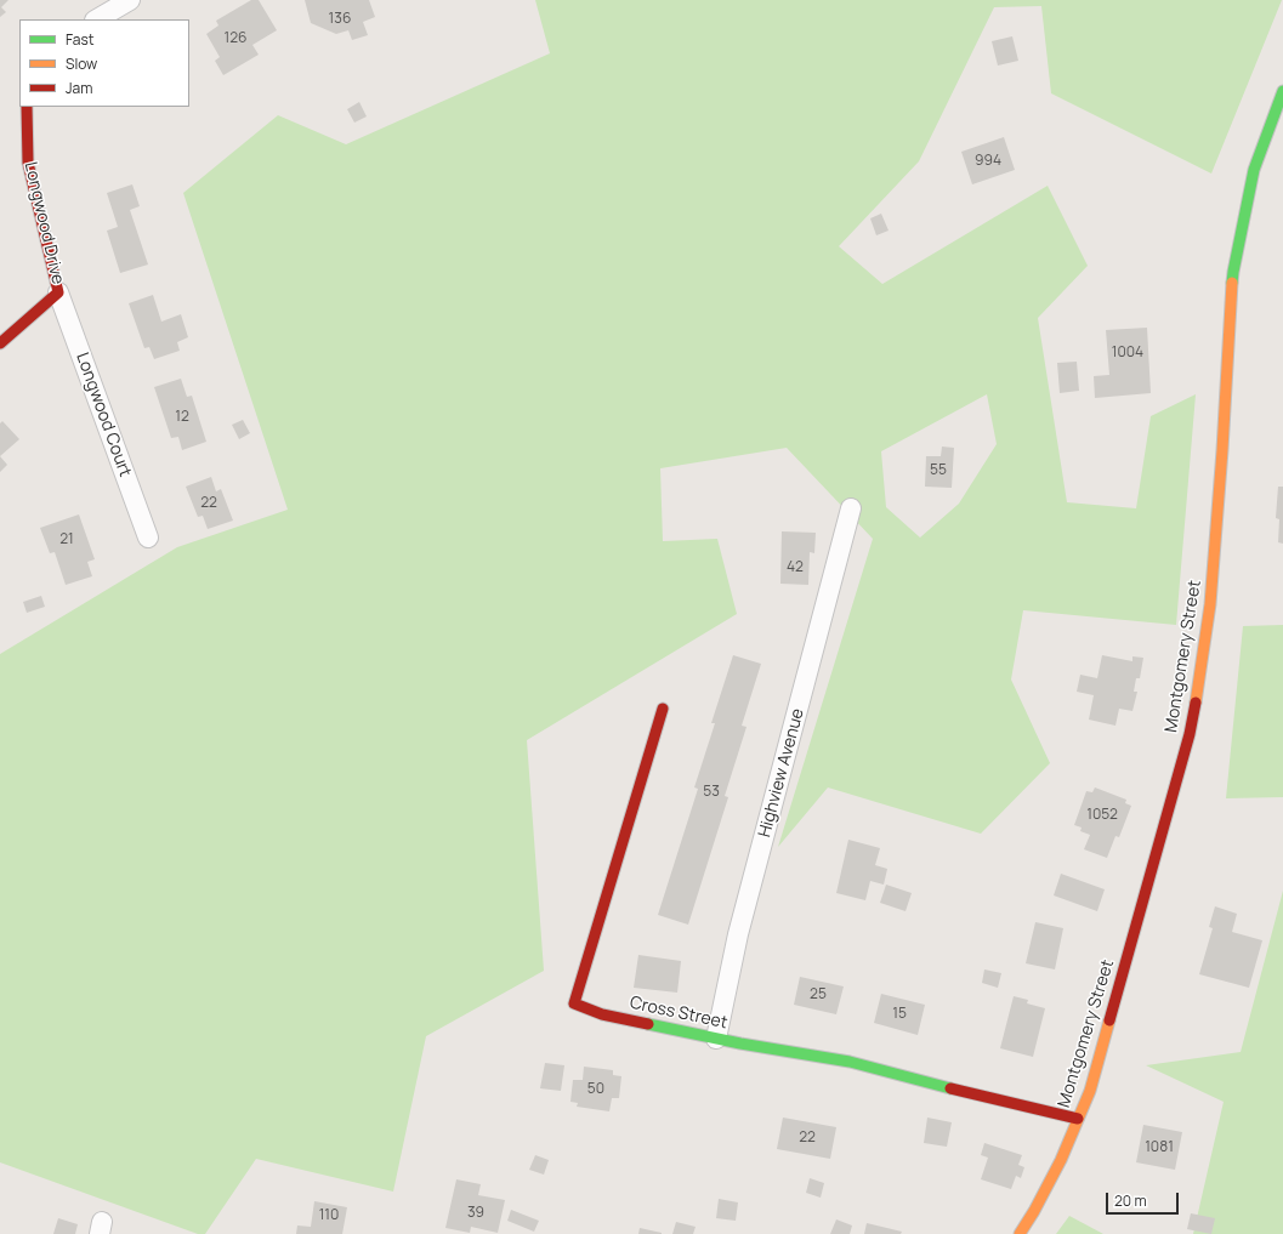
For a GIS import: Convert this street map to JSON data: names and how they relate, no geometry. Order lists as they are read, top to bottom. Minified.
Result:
{"streets":{"main road":["Longwood Drive","Montgomery Street","Cross Street"],"street":["Longwood Court","Highview Avenue"]},"crossings":[["Longwood Drive","Longwood Court"],["Montgomery Street","Cross Street"],["Highview Avenue","Cross Street"]],"house_numbers":["136","126","994","1004","12","55","22","21","42","53","1052","25","15","50","22","1081","39","110"],"legend":["Fast","Slow","Jam"],"scale_bar":"20 m"}
